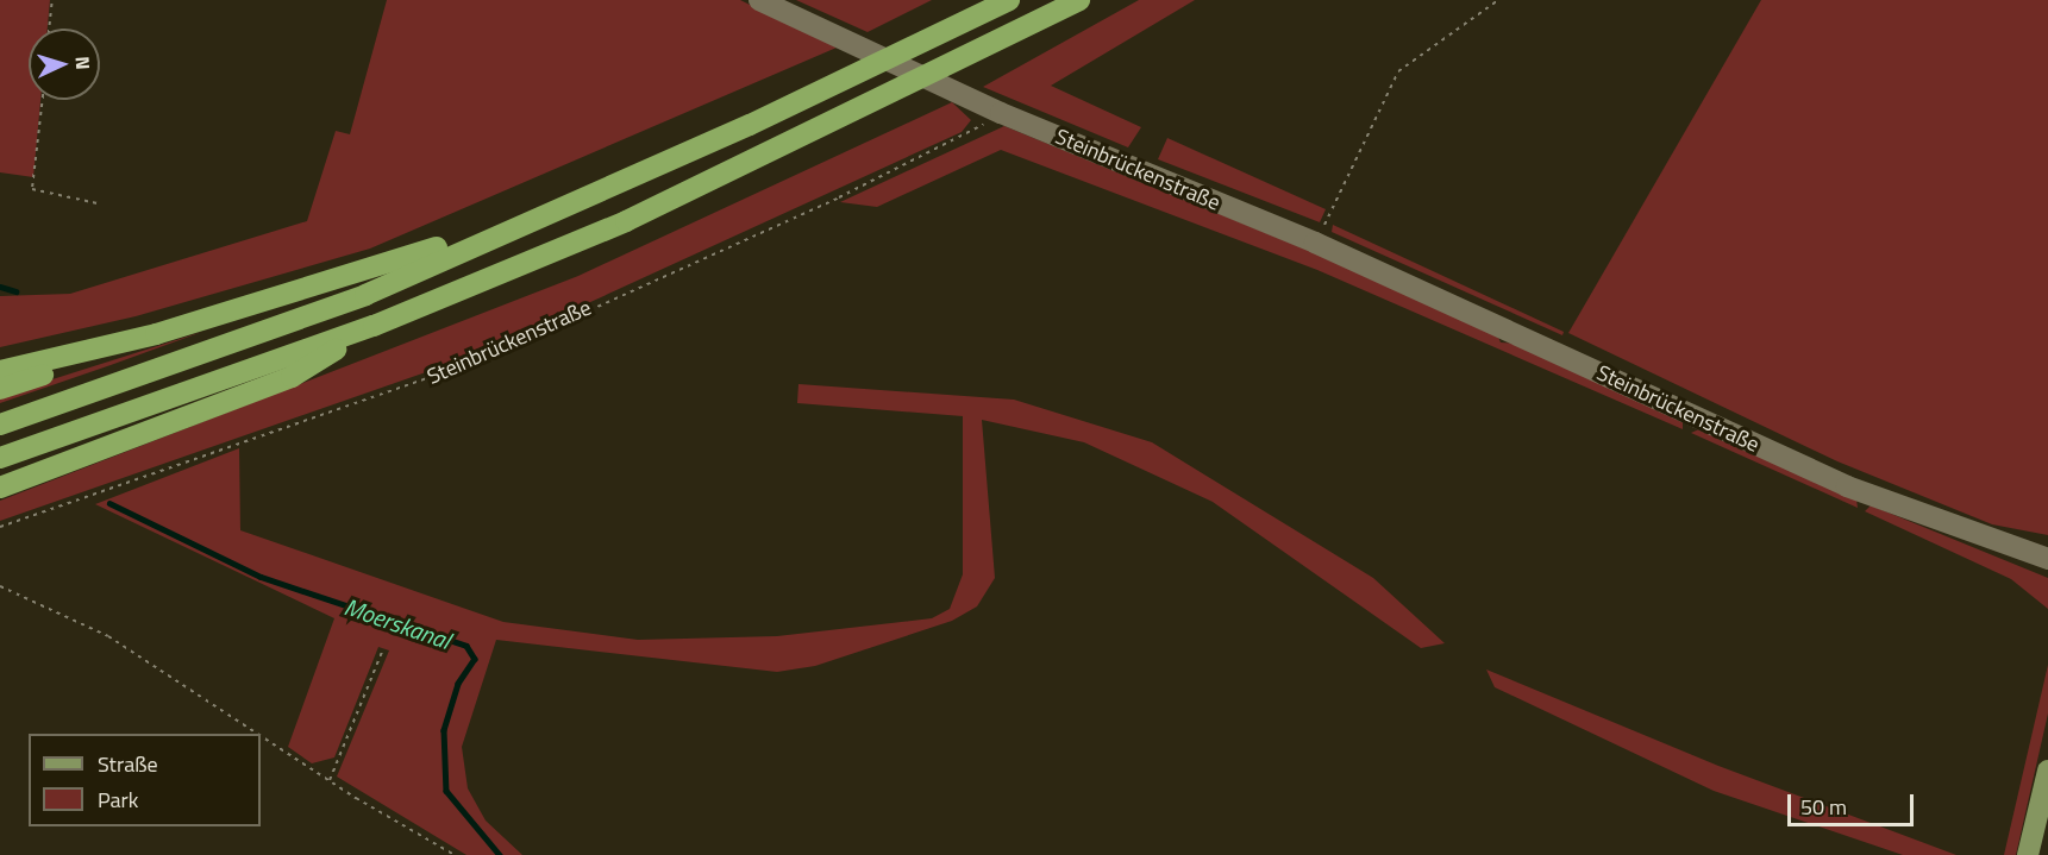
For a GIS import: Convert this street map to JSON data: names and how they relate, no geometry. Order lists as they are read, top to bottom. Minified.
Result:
{"streets":{"street":["Steinbrückenstraße"]},"water":["Moerskanal"],"legend":["Straße","Park"],"scale_bar":"50 m","north":"right"}
